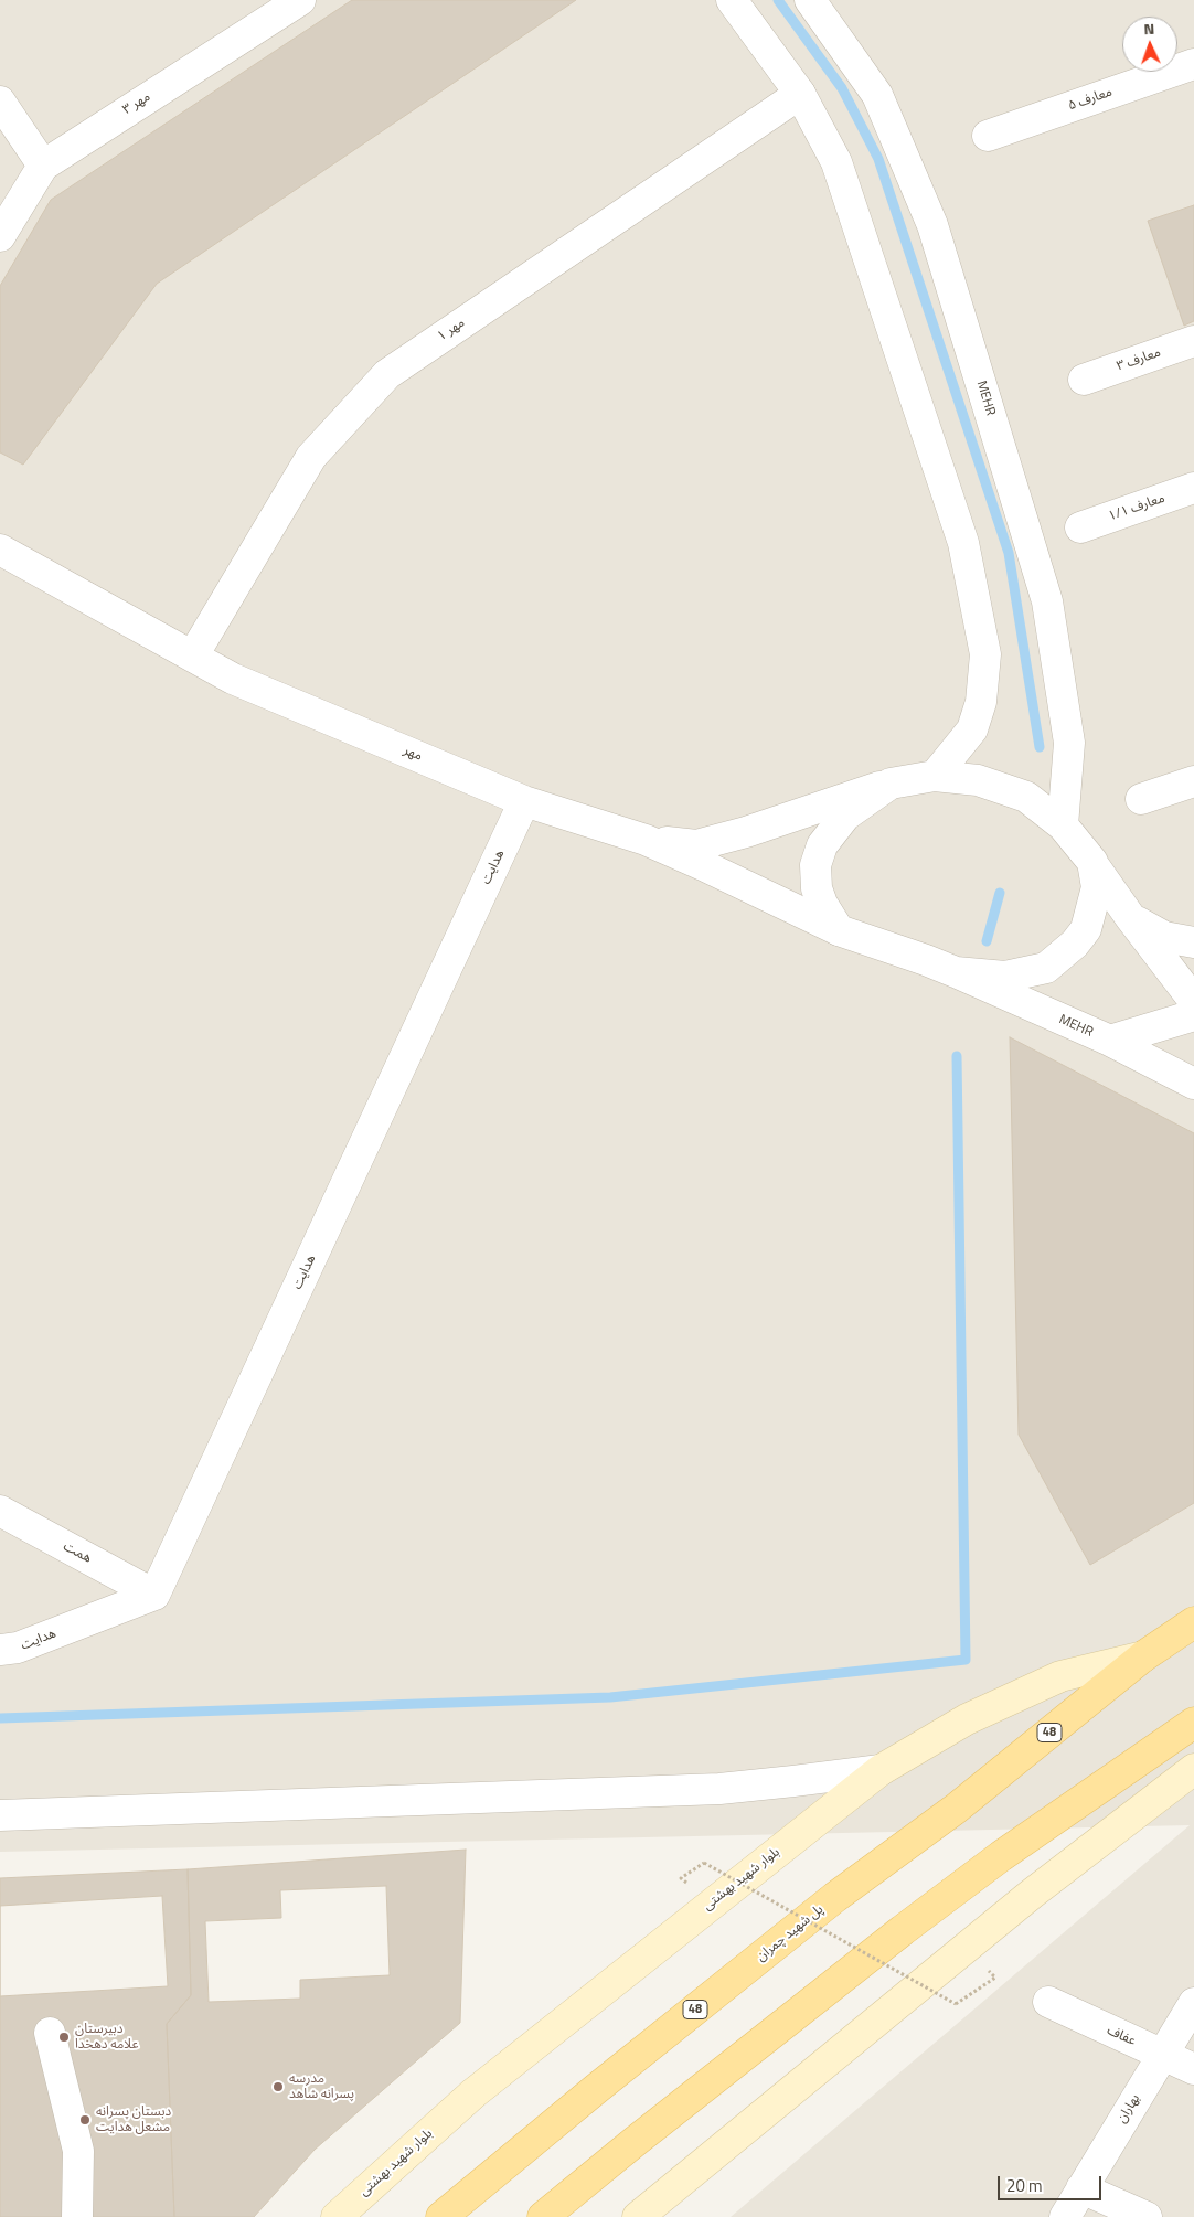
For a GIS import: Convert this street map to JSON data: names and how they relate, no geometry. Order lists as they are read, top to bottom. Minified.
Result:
{"streets":{"main road":["48","بلوار شهید بهشتی","پل شهید چمران"],"street":["معارف ۵","مهر ۳","مهر ۱","معارف ۳","MEHR","معارف ۱/۱","مهر","هدایت","همت","عفاف","بهاران"]},"crossings":[["مهر ۱","مهر"],["MEHR","مهر"],["مهر","هدایت"],["هدایت","همت"],["بلوار شهید بهشتی","پل شهید چمران"],["عفاف","بهاران"]],"places":["دبیرستان علامه دهخدا","مدرسه پسرانه شاهد","دبستان پسرانه مشعل هدایت"],"scale_bar":"20 m","north":"top"}
